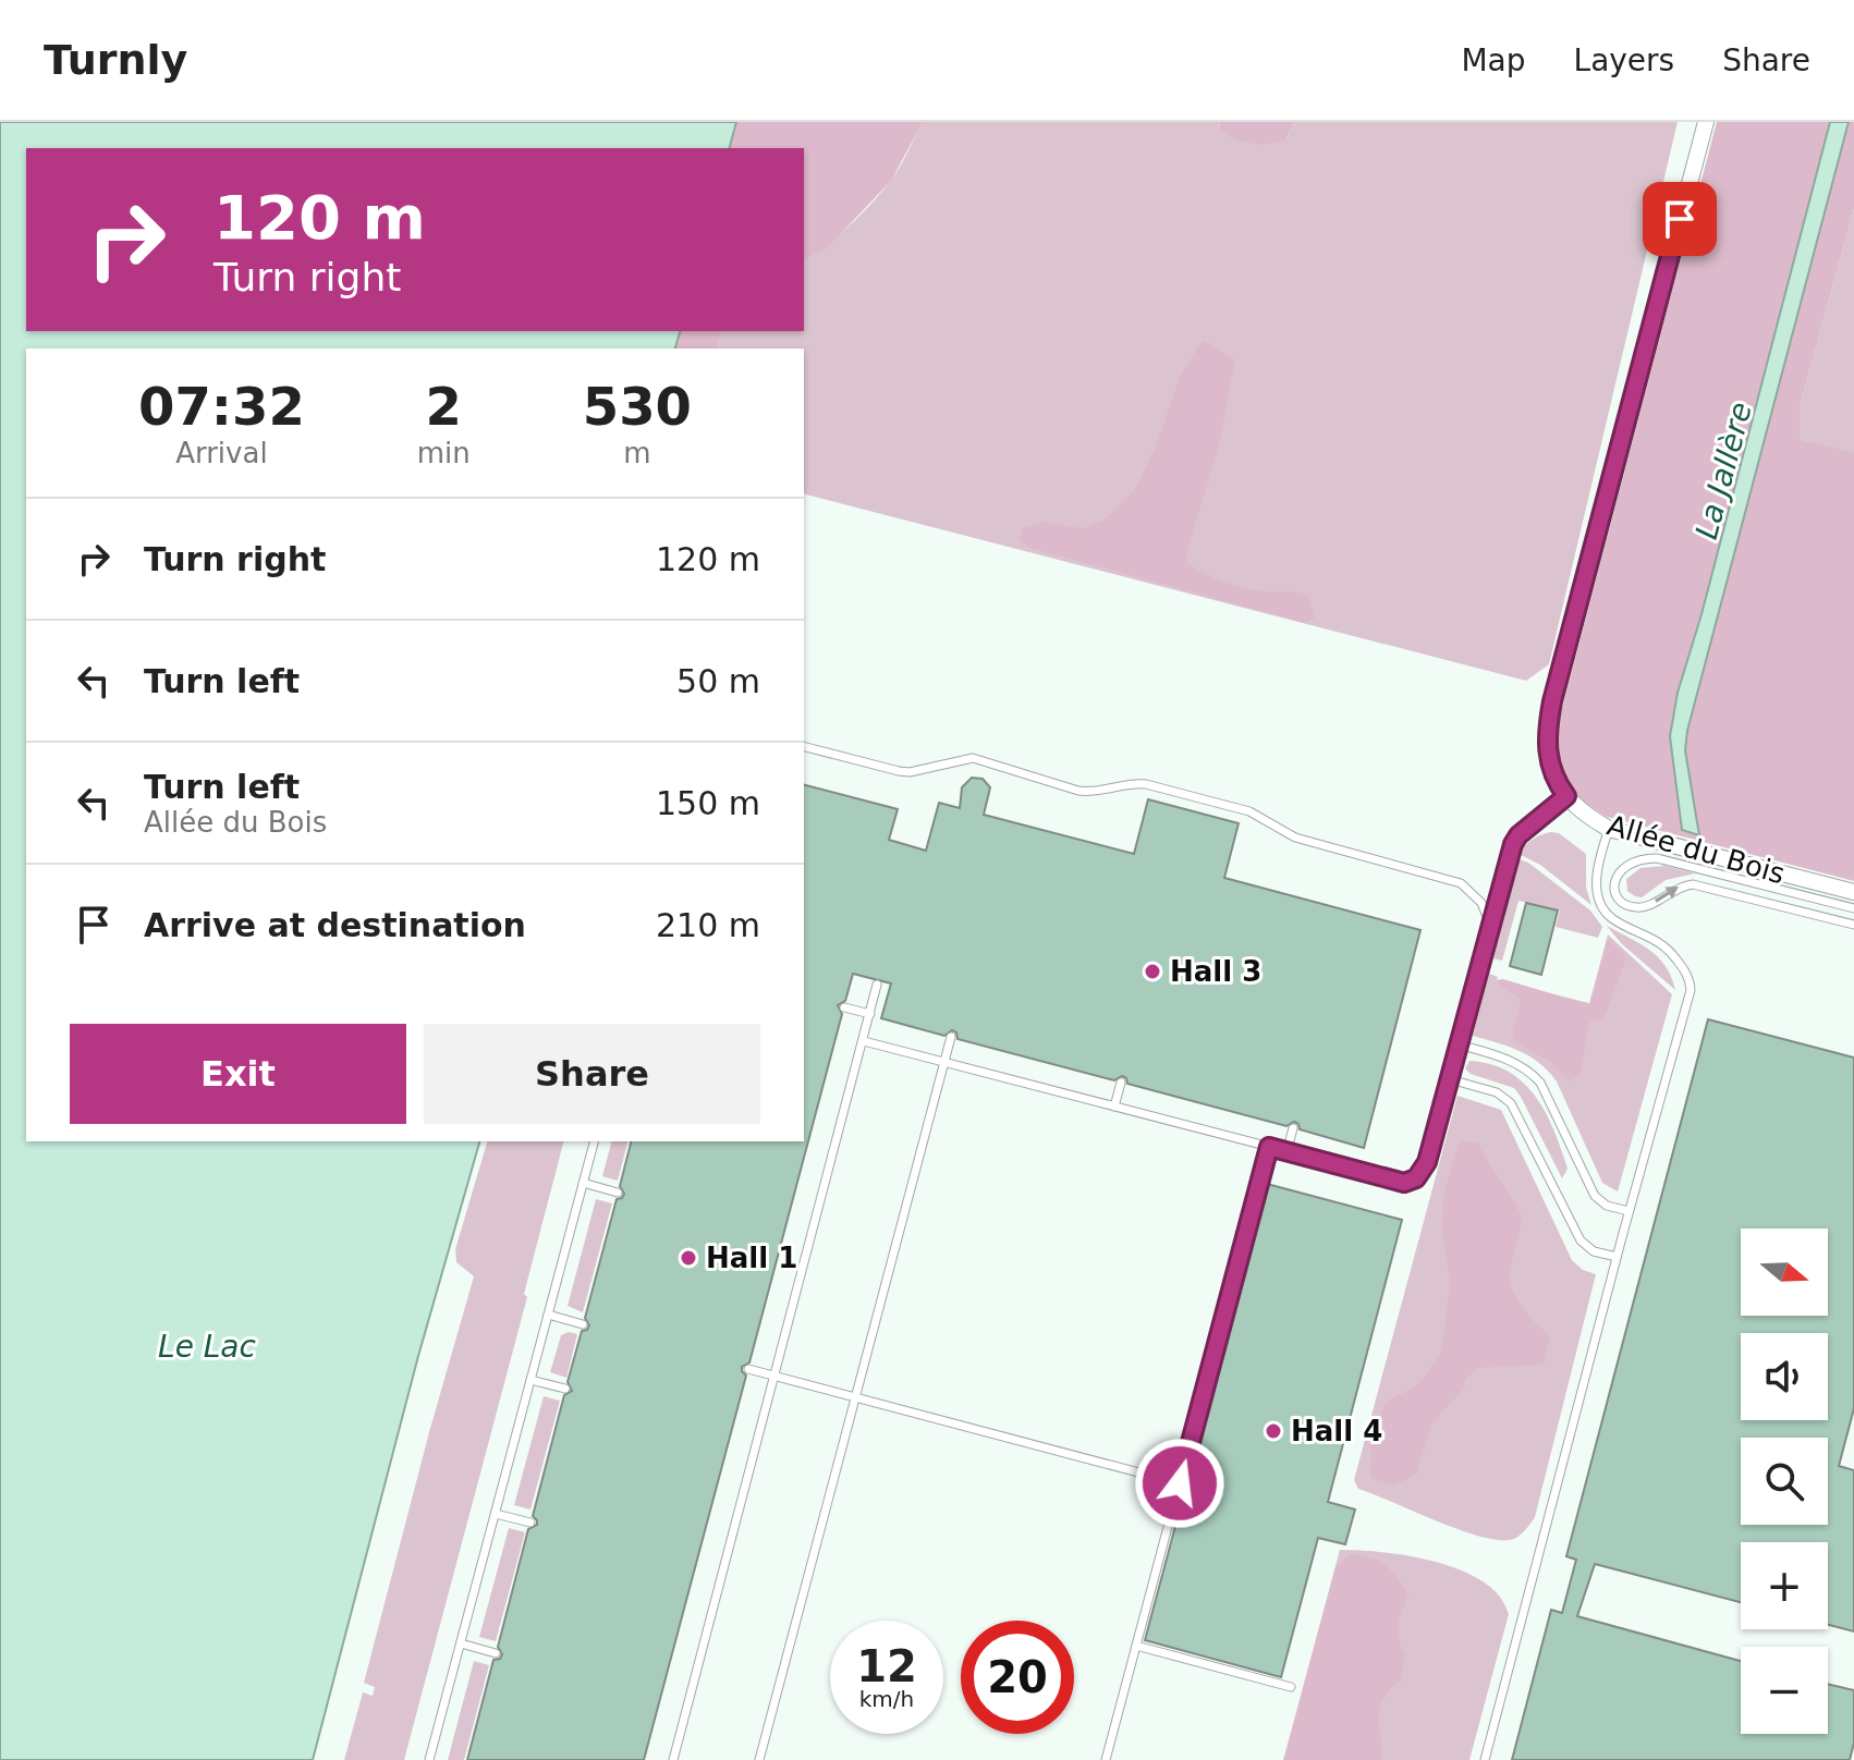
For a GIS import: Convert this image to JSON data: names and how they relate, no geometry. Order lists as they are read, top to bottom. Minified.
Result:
{"streets":{"street":["Allée du Bois"]},"water":["La Jallère","Le Lac"],"places":["Hall 3","Hall 1","Hall 4"],"north":"right","page":{"header":"Turnly","nav":["Map","Layers","Share"],"turn":["120 m","Turn right"],"eta":["07:32","Arrival","2","min","530","m"],"list":[{"name":"Turn right","value":"120 m"},{"name":"Turn left","value":"50 m"},{"name":"Turn left","note":"Allée du Bois","value":"150 m"},{"name":"Arrive at destination","value":"210 m"}],"buttons":["Exit","Share"],"map_buttons":["+","−"],"speed":"12 km/h","limit":"20"}}
